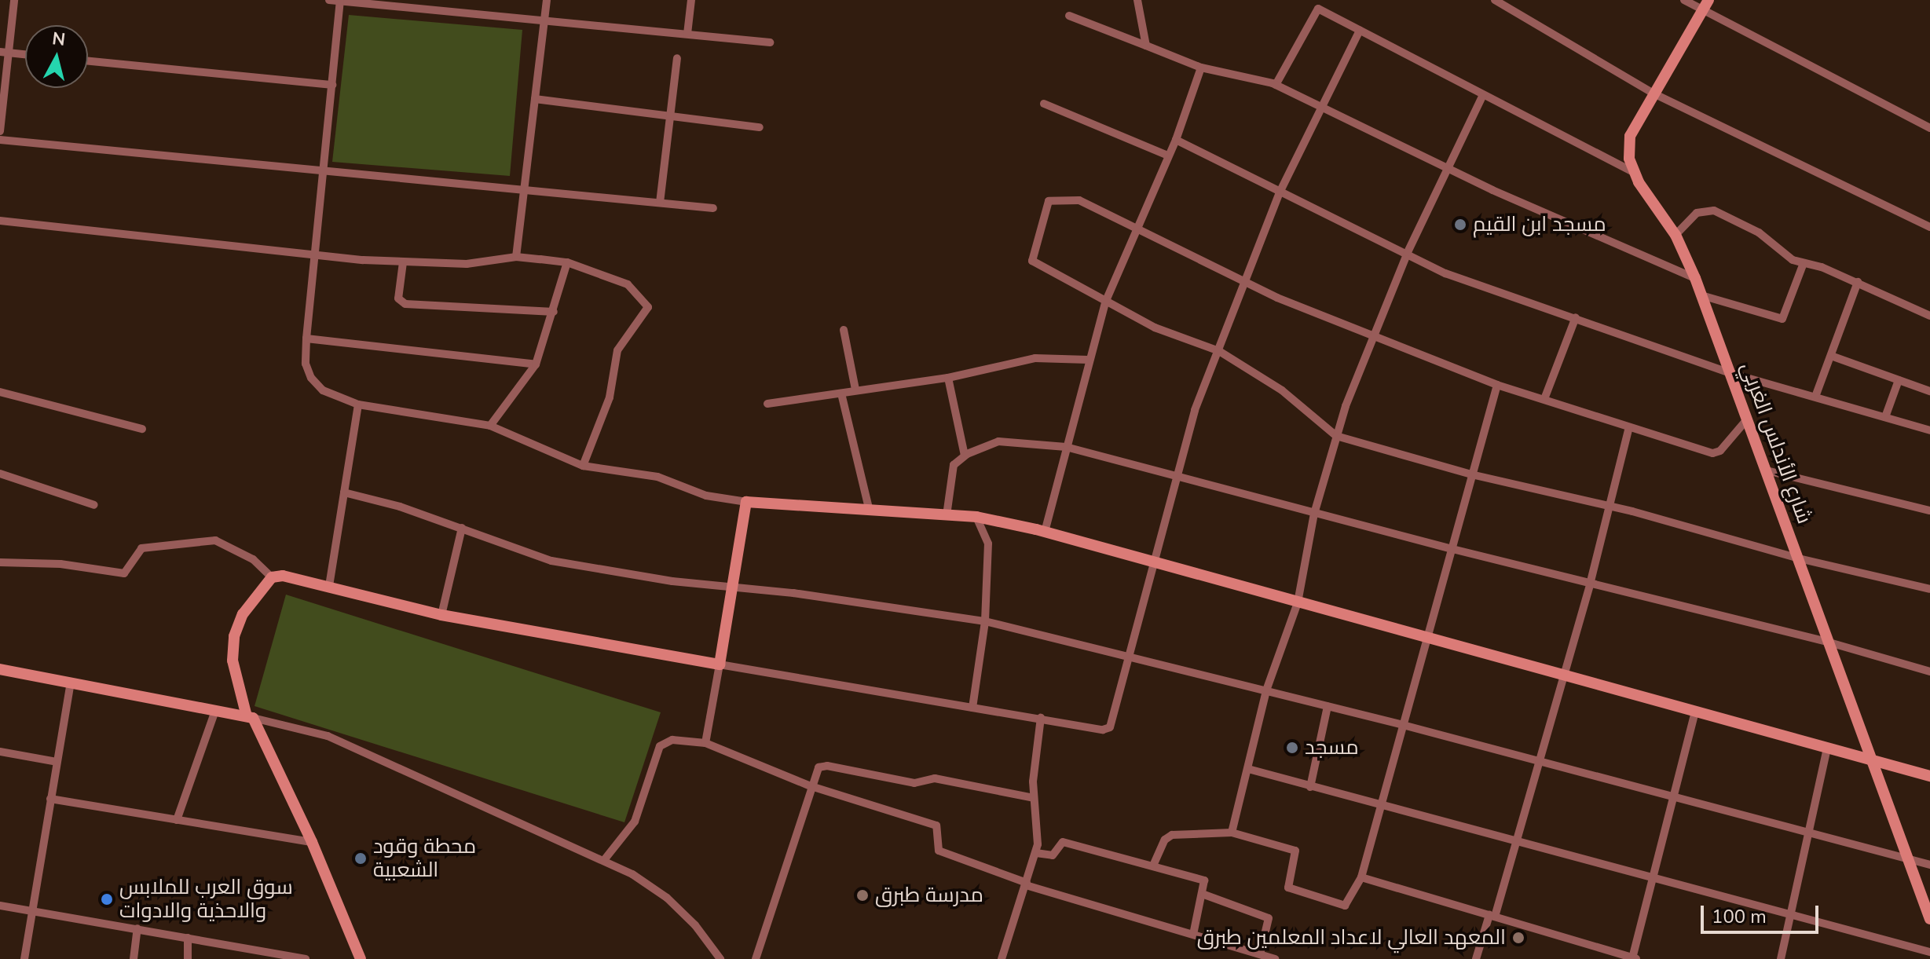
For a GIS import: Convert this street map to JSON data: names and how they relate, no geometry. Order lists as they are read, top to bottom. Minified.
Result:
{"streets":{"street":["شارع الأندلس الغربي"]},"places":["مسجد ابن القيم","مسجد","محطة وقود الشعبية","مدرسة طبرق","سوق العرب للملابس والاحذية والادوات","المعهد العالي لاعداد المعلمين طبرق"],"scale_bar":"100 m","north":"top"}
